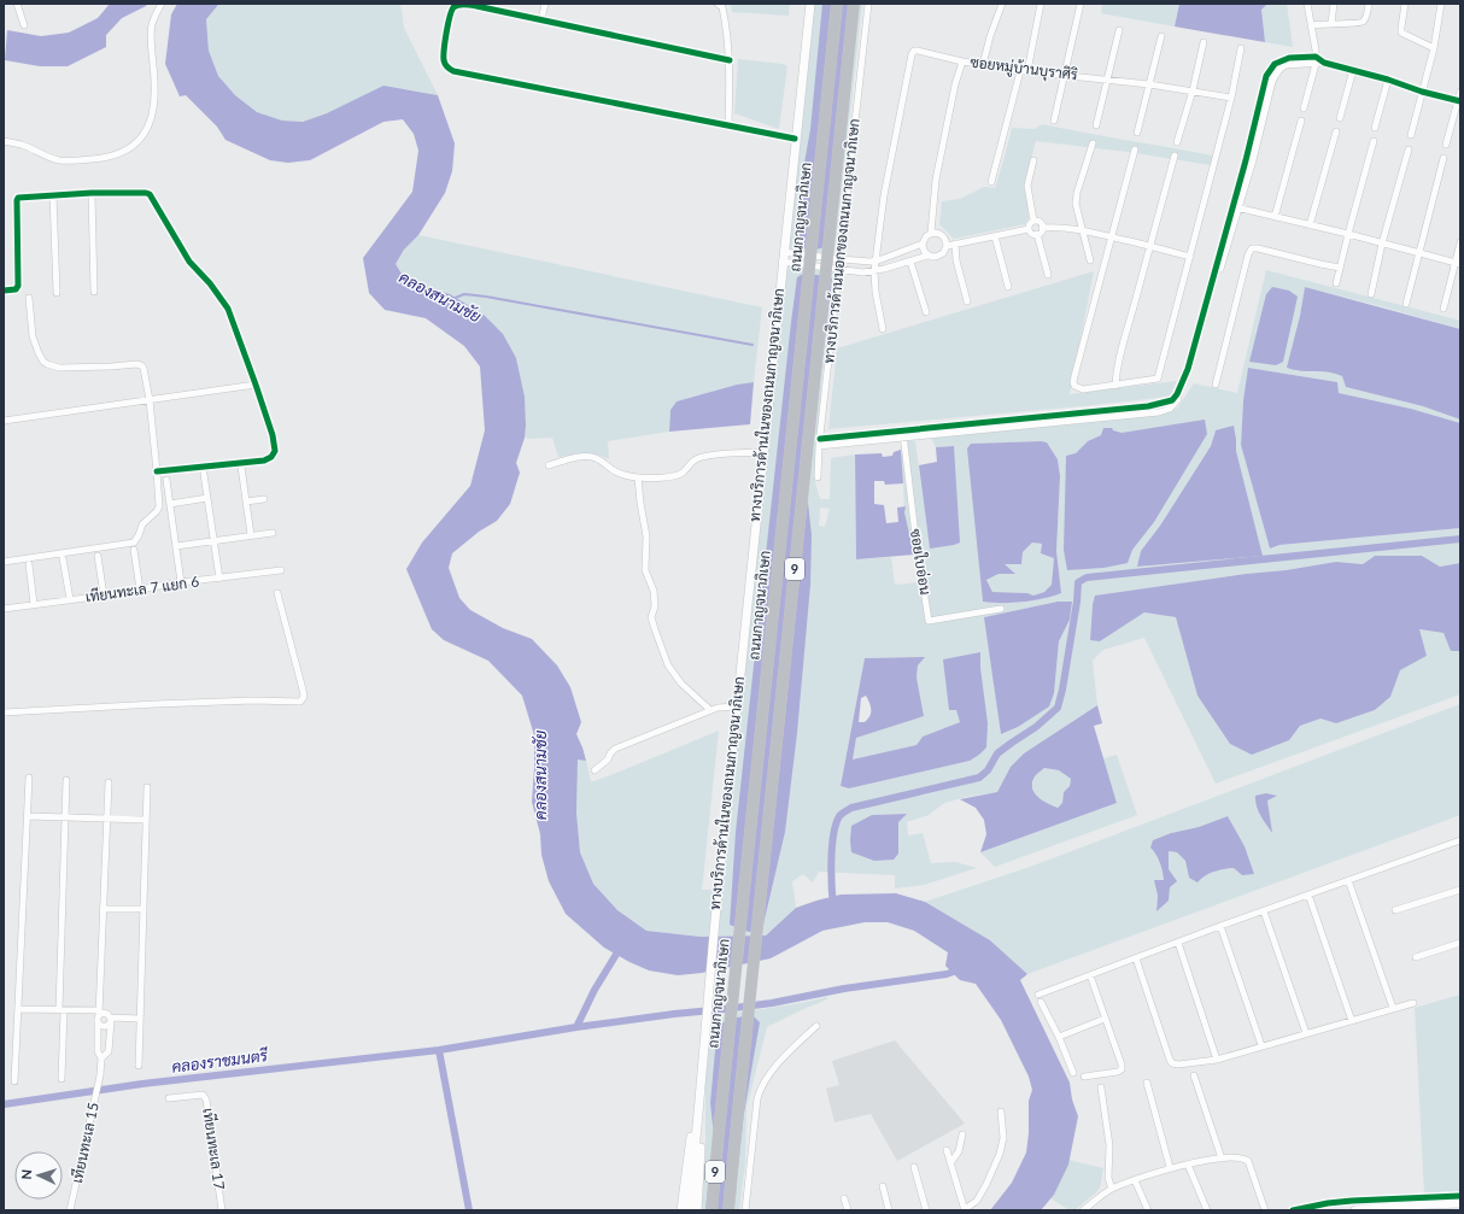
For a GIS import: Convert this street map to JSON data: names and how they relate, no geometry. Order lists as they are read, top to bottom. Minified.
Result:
{"streets":{"highway":["ถนนกาญจนาภิเษก","9"],"main road":["ทางบริการด้านในของถนนกาญจนาภิเษก"],"street":["ซอยหมู่บ้านบุราศิริ","ทางบริการด้านนอกของถนนกาญจนาภิเษก","ซอยใบอ่อน","เทียนทะเล 7 แยก 6","เทียนทะเล 15","เทียนทะเล 17"]},"water":["คลองสนามชัย","คลองราชมนตรี"],"north":"left"}
